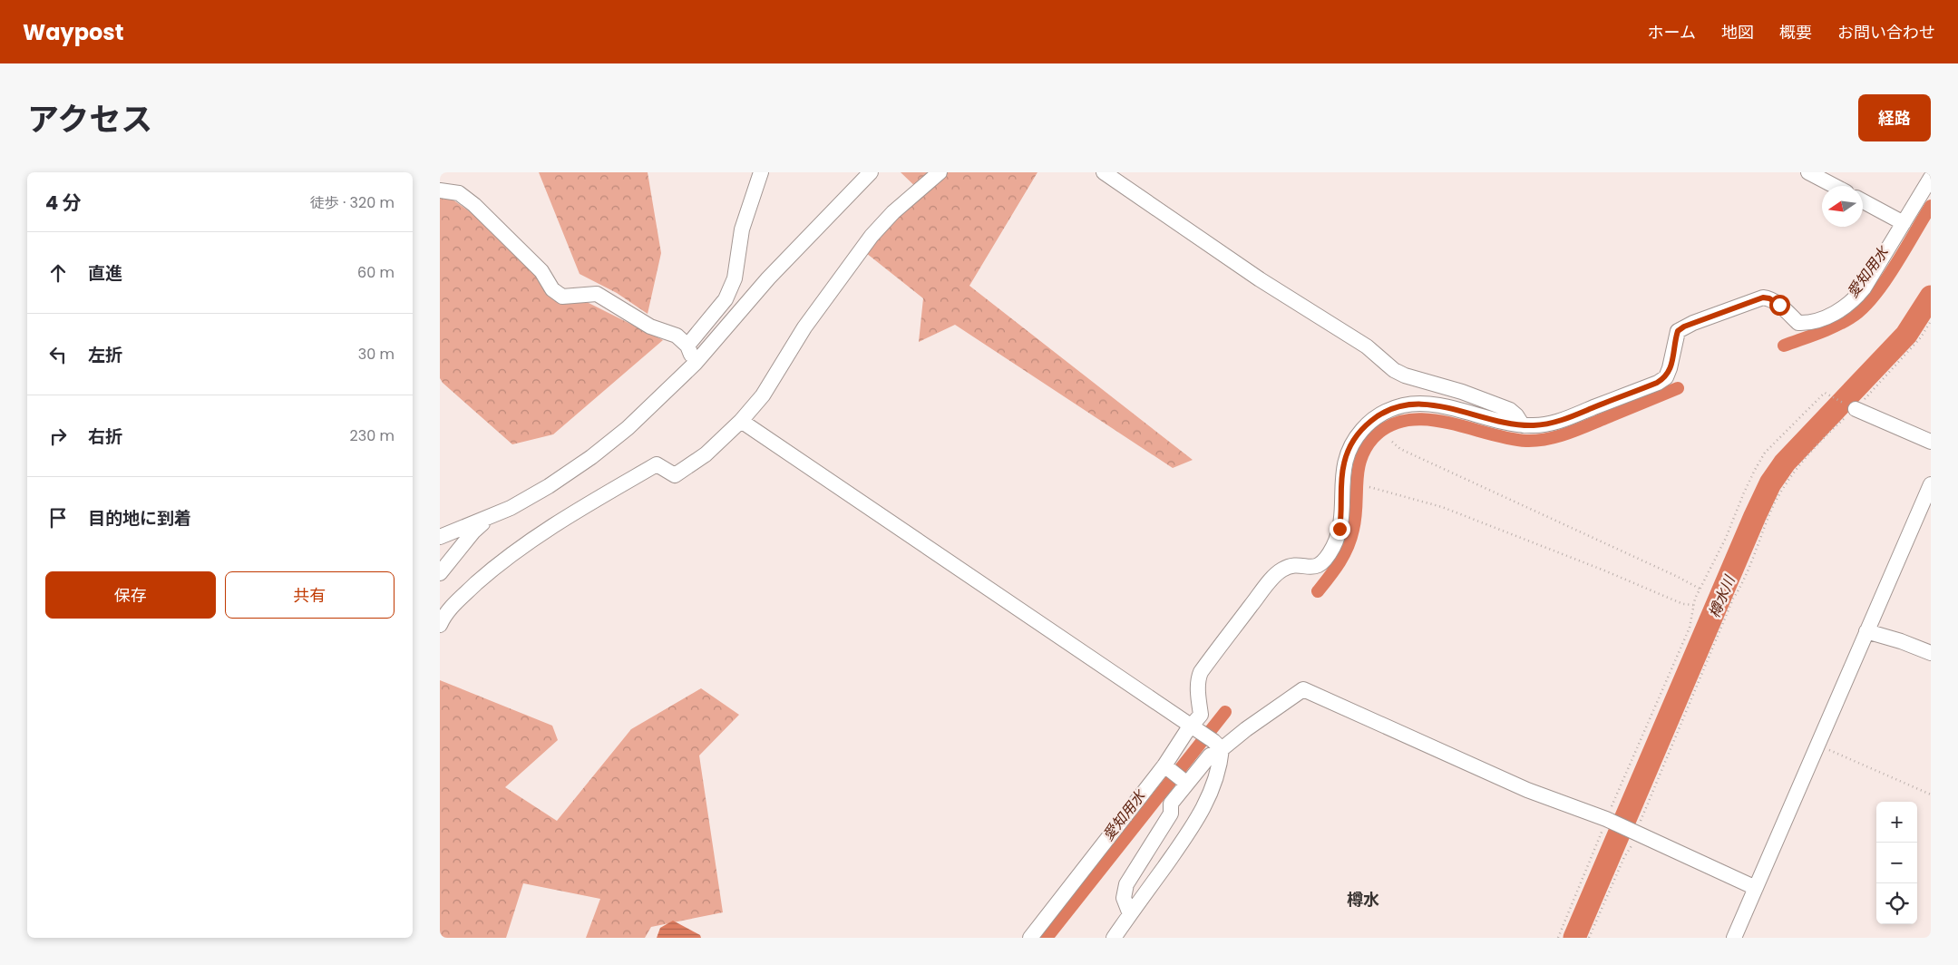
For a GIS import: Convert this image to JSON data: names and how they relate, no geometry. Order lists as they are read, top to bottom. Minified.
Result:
{"districts":["樽水"],"water":["愛知用水","樽水川"],"north":"left","page":{"header":"Waypost","nav":["ホーム","地図","概要","お問い合わせ"],"title":"アクセス","buttons":["経路",["保存","共有"]],"heading":["4 分","徒歩 · 320 m"],"list":[["直進","60 m"],["左折","30 m"],["右折","230 m"],"目的地に到着"],"map_buttons":["+","−"]}}
